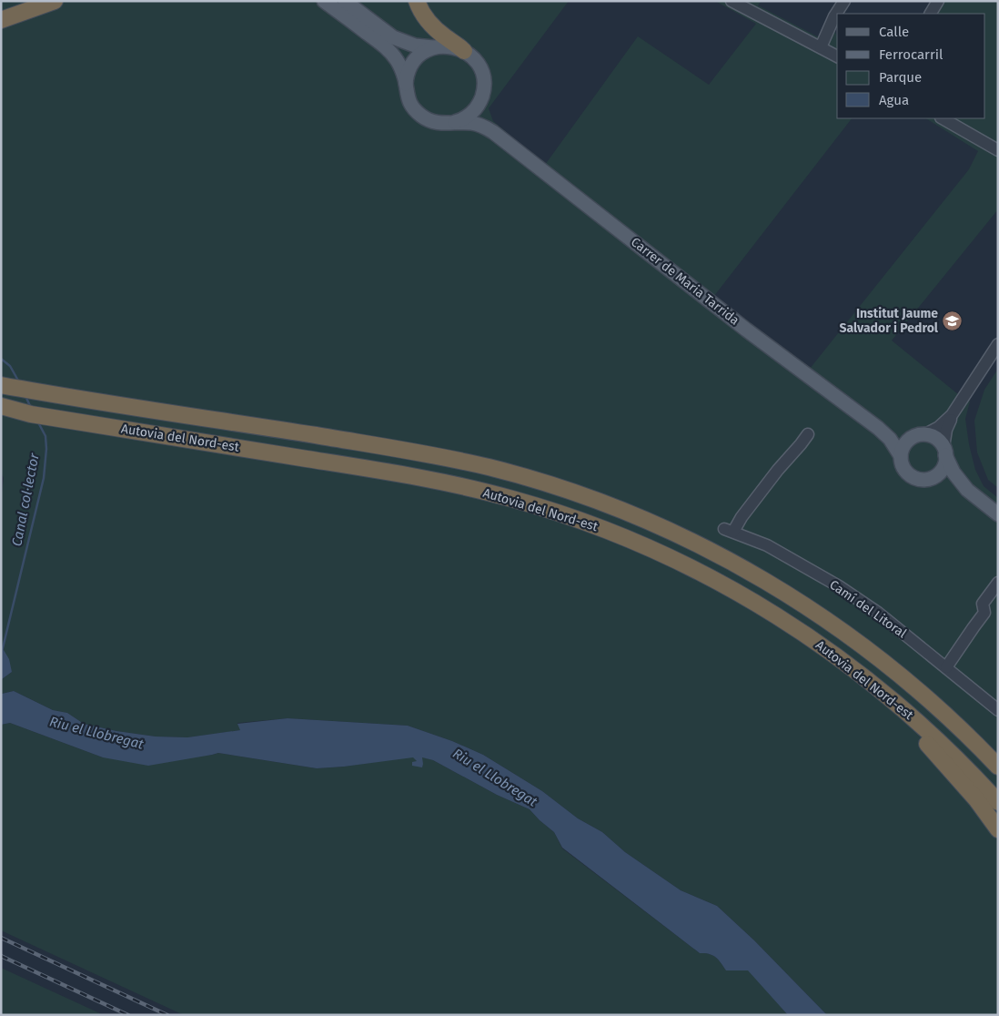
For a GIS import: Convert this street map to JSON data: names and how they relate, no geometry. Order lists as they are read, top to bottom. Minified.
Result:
{"streets":{"highway":["Autovia del Nord-est"],"main road":["Carrer de Maria Tarrida"],"street":["Camí del Litoral"]},"water":["Canal col·lector","Riu el Llobregat"],"places":{"school or university":["Institut Jaume Salvador i Pedrol"]},"legend":["Calle","Ferrocarril","Parque","Agua"]}
